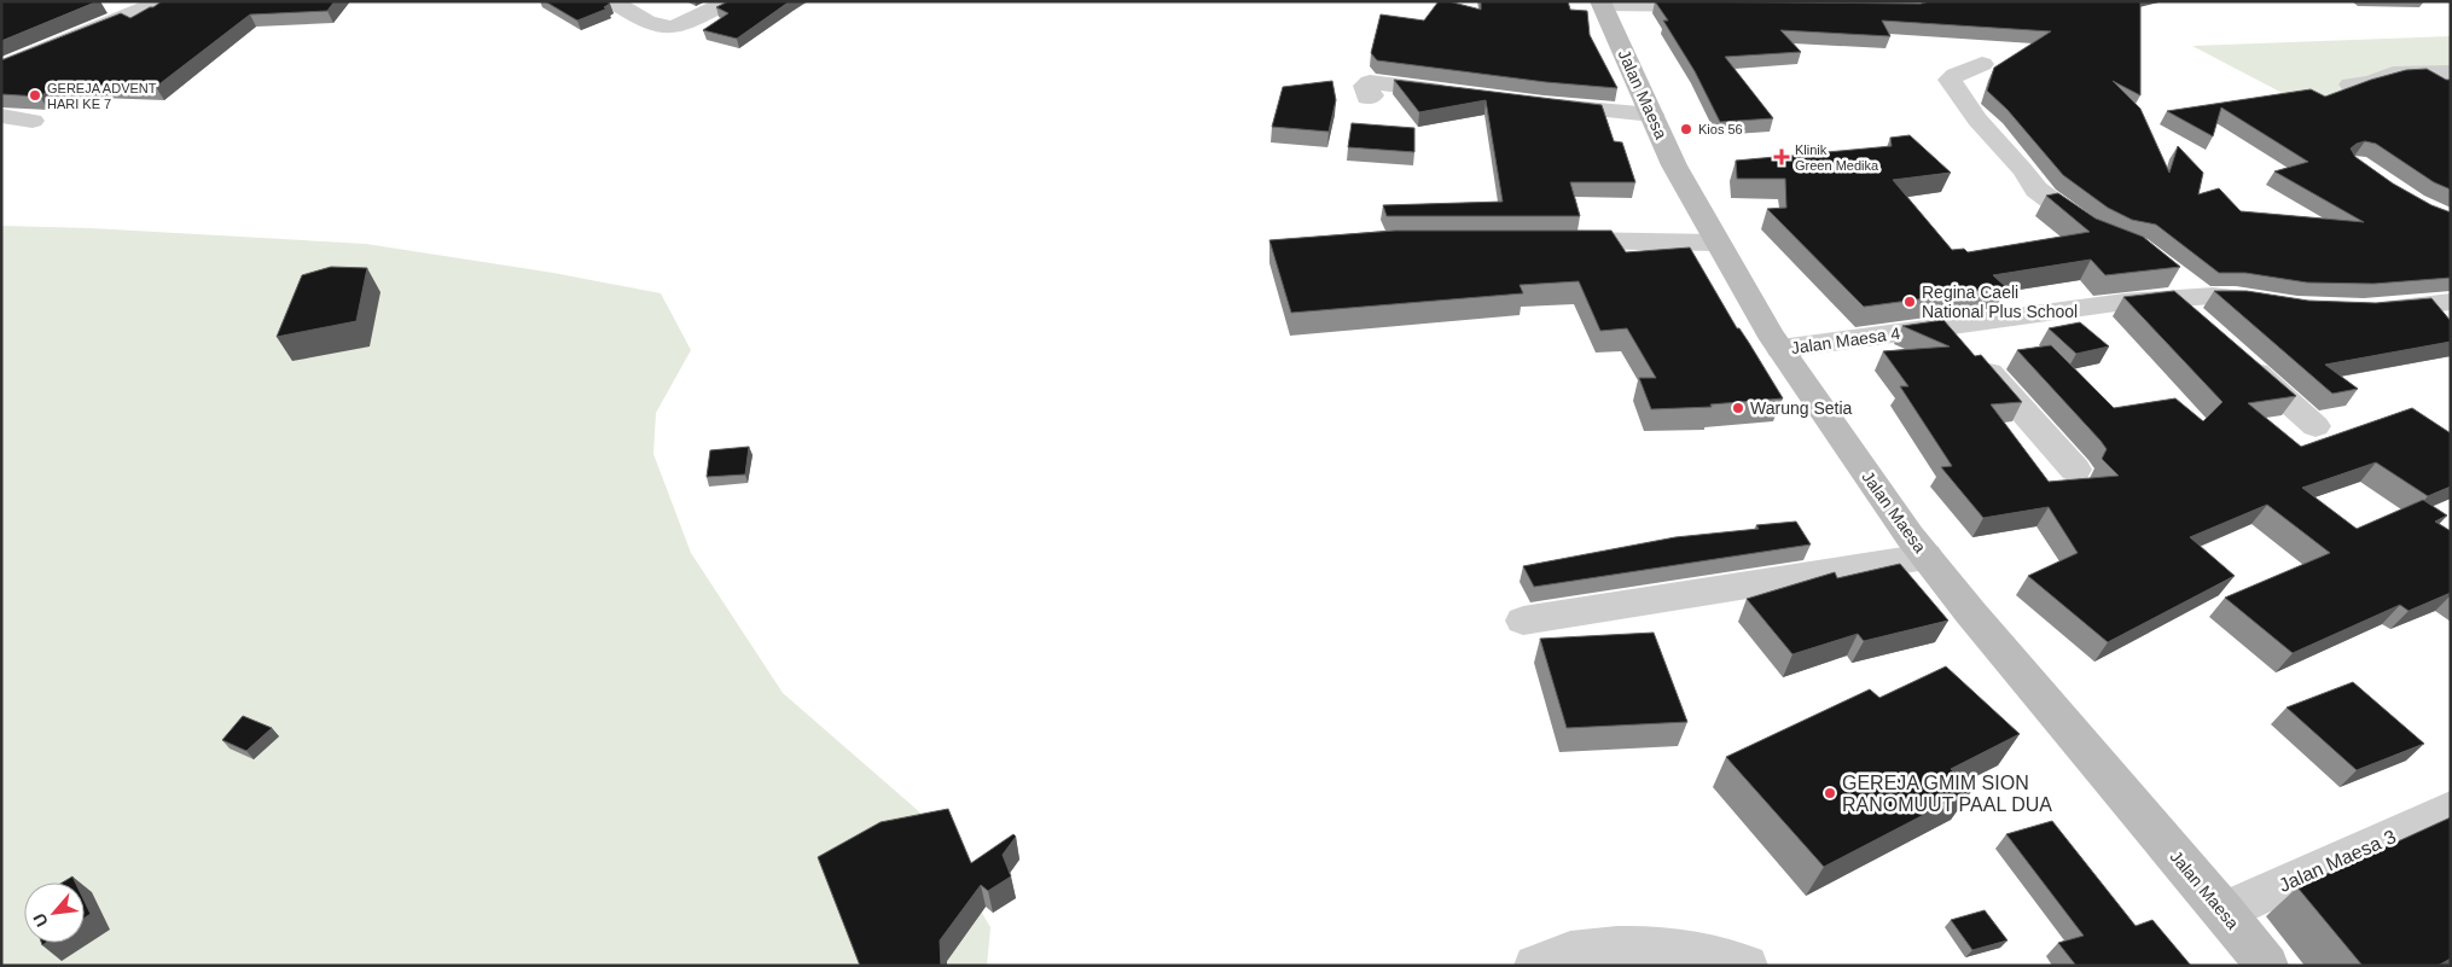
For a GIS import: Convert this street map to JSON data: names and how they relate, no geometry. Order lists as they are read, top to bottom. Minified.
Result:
{"streets":{"street":["Jalan Maesa","Jalan Maesa 4","Jalan Maesa 3"]},"crossings":[["Jalan Maesa","Jalan Maesa 4"],["Jalan Maesa","Jalan Maesa 3"]],"places":{"other":["GEREJA ADVENT HARI KE 7","Kios 56","Regina Caeli National Plus School","Warung Setia","GEREJA GMIM SION RANOMUUT PAAL DUA"],"health":["Klinik Green Medika"]},"north":"bottom left"}
